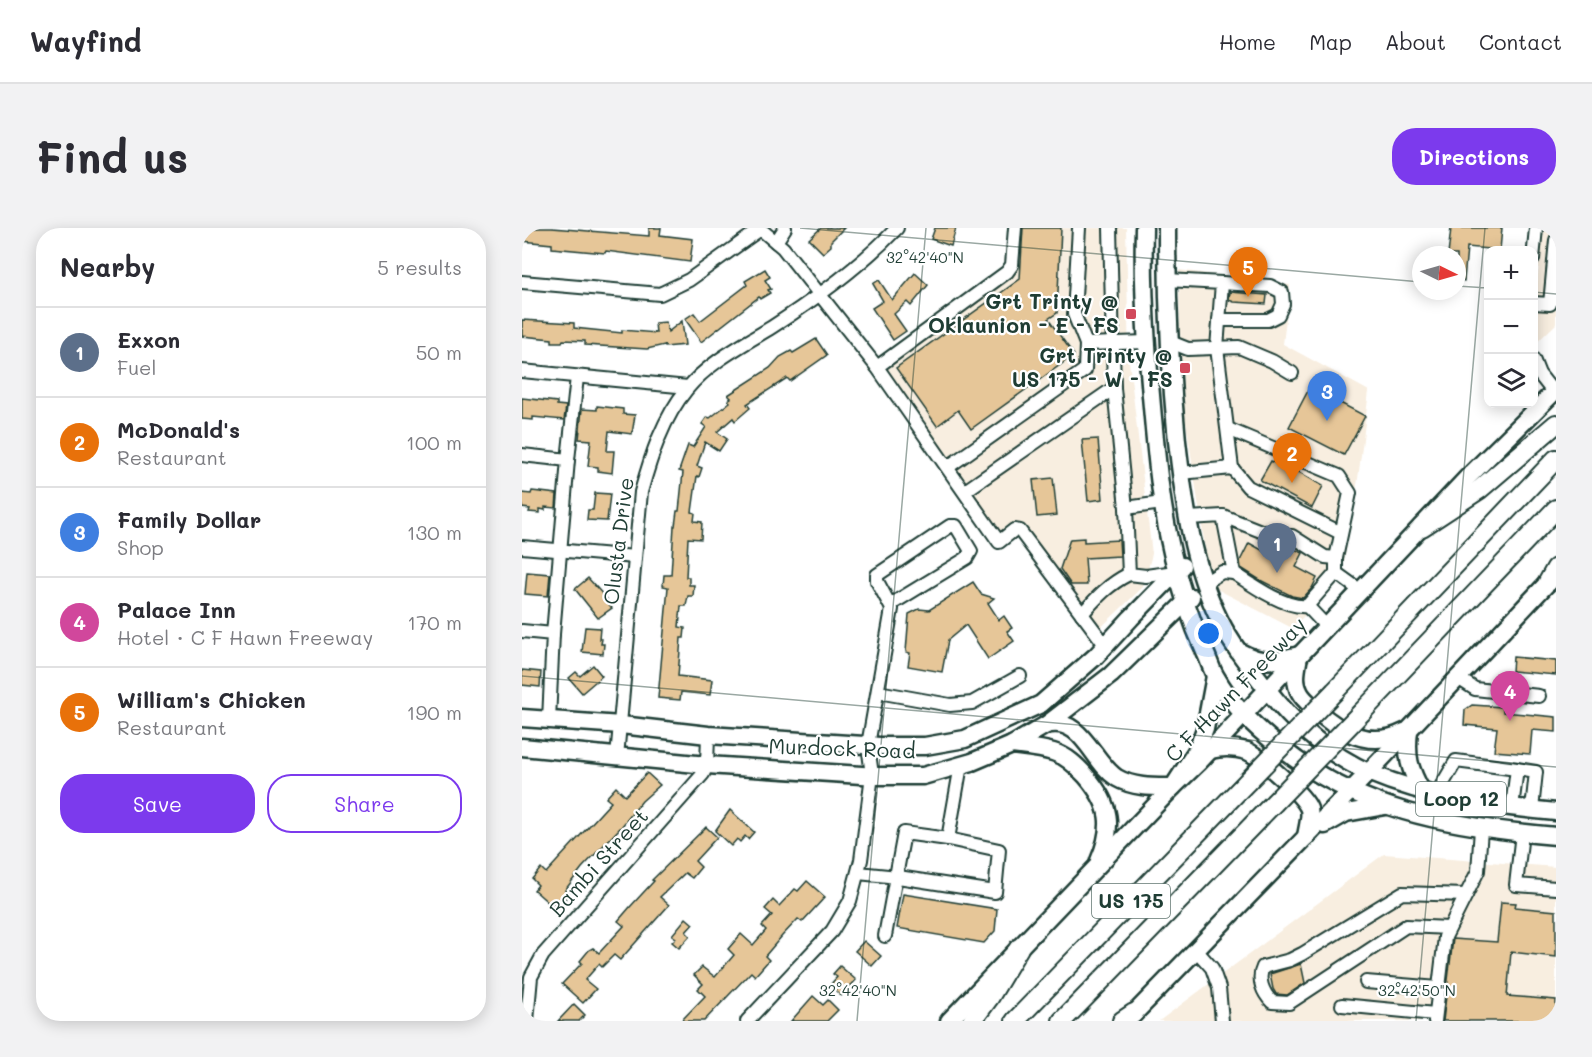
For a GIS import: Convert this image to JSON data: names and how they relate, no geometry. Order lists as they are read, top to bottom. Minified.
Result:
{"streets":{"highway":["US 175"],"main road":["C F Hawn Freeway","Murdock Road","Loop 12"],"street":["Olusta Drive","Bambi Street"]},"crossings":[["Olusta Drive","Murdock Road"],["C F Hawn Freeway","Loop 12"],["Murdock Road","Loop 12"],["Murdock Road","Bambi Street"]],"places":{"transit":["Grt Trinty @ Oklaunion - E - FS","Grt Trinty @ US 175 - W - FS"]},"north":"right","page":{"header":"Wayfind","nav":["Home","Map","About","Contact"],"buttons":["Directions",["Save","Share"]],"title":"Find us","heading":["Nearby","5 results"],"map_buttons":["+","−"],"pins":["5","3","2","1","4"],"list":[{"mark":"1","name":"Exxon","note":"Fuel","value":"50 m"},{"mark":"2","name":"McDonald's","note":"Restaurant","value":"100 m"},{"mark":"3","name":"Family Dollar","note":"Shop","value":"130 m"},{"mark":"4","name":"Palace Inn","note":"Hotel · C F Hawn Freeway","value":"170 m"},{"mark":"5","name":"William's Chicken","note":"Restaurant","value":"190 m"}]},"coordinates":["32°42'40\"N","32°42'50\"N"]}
